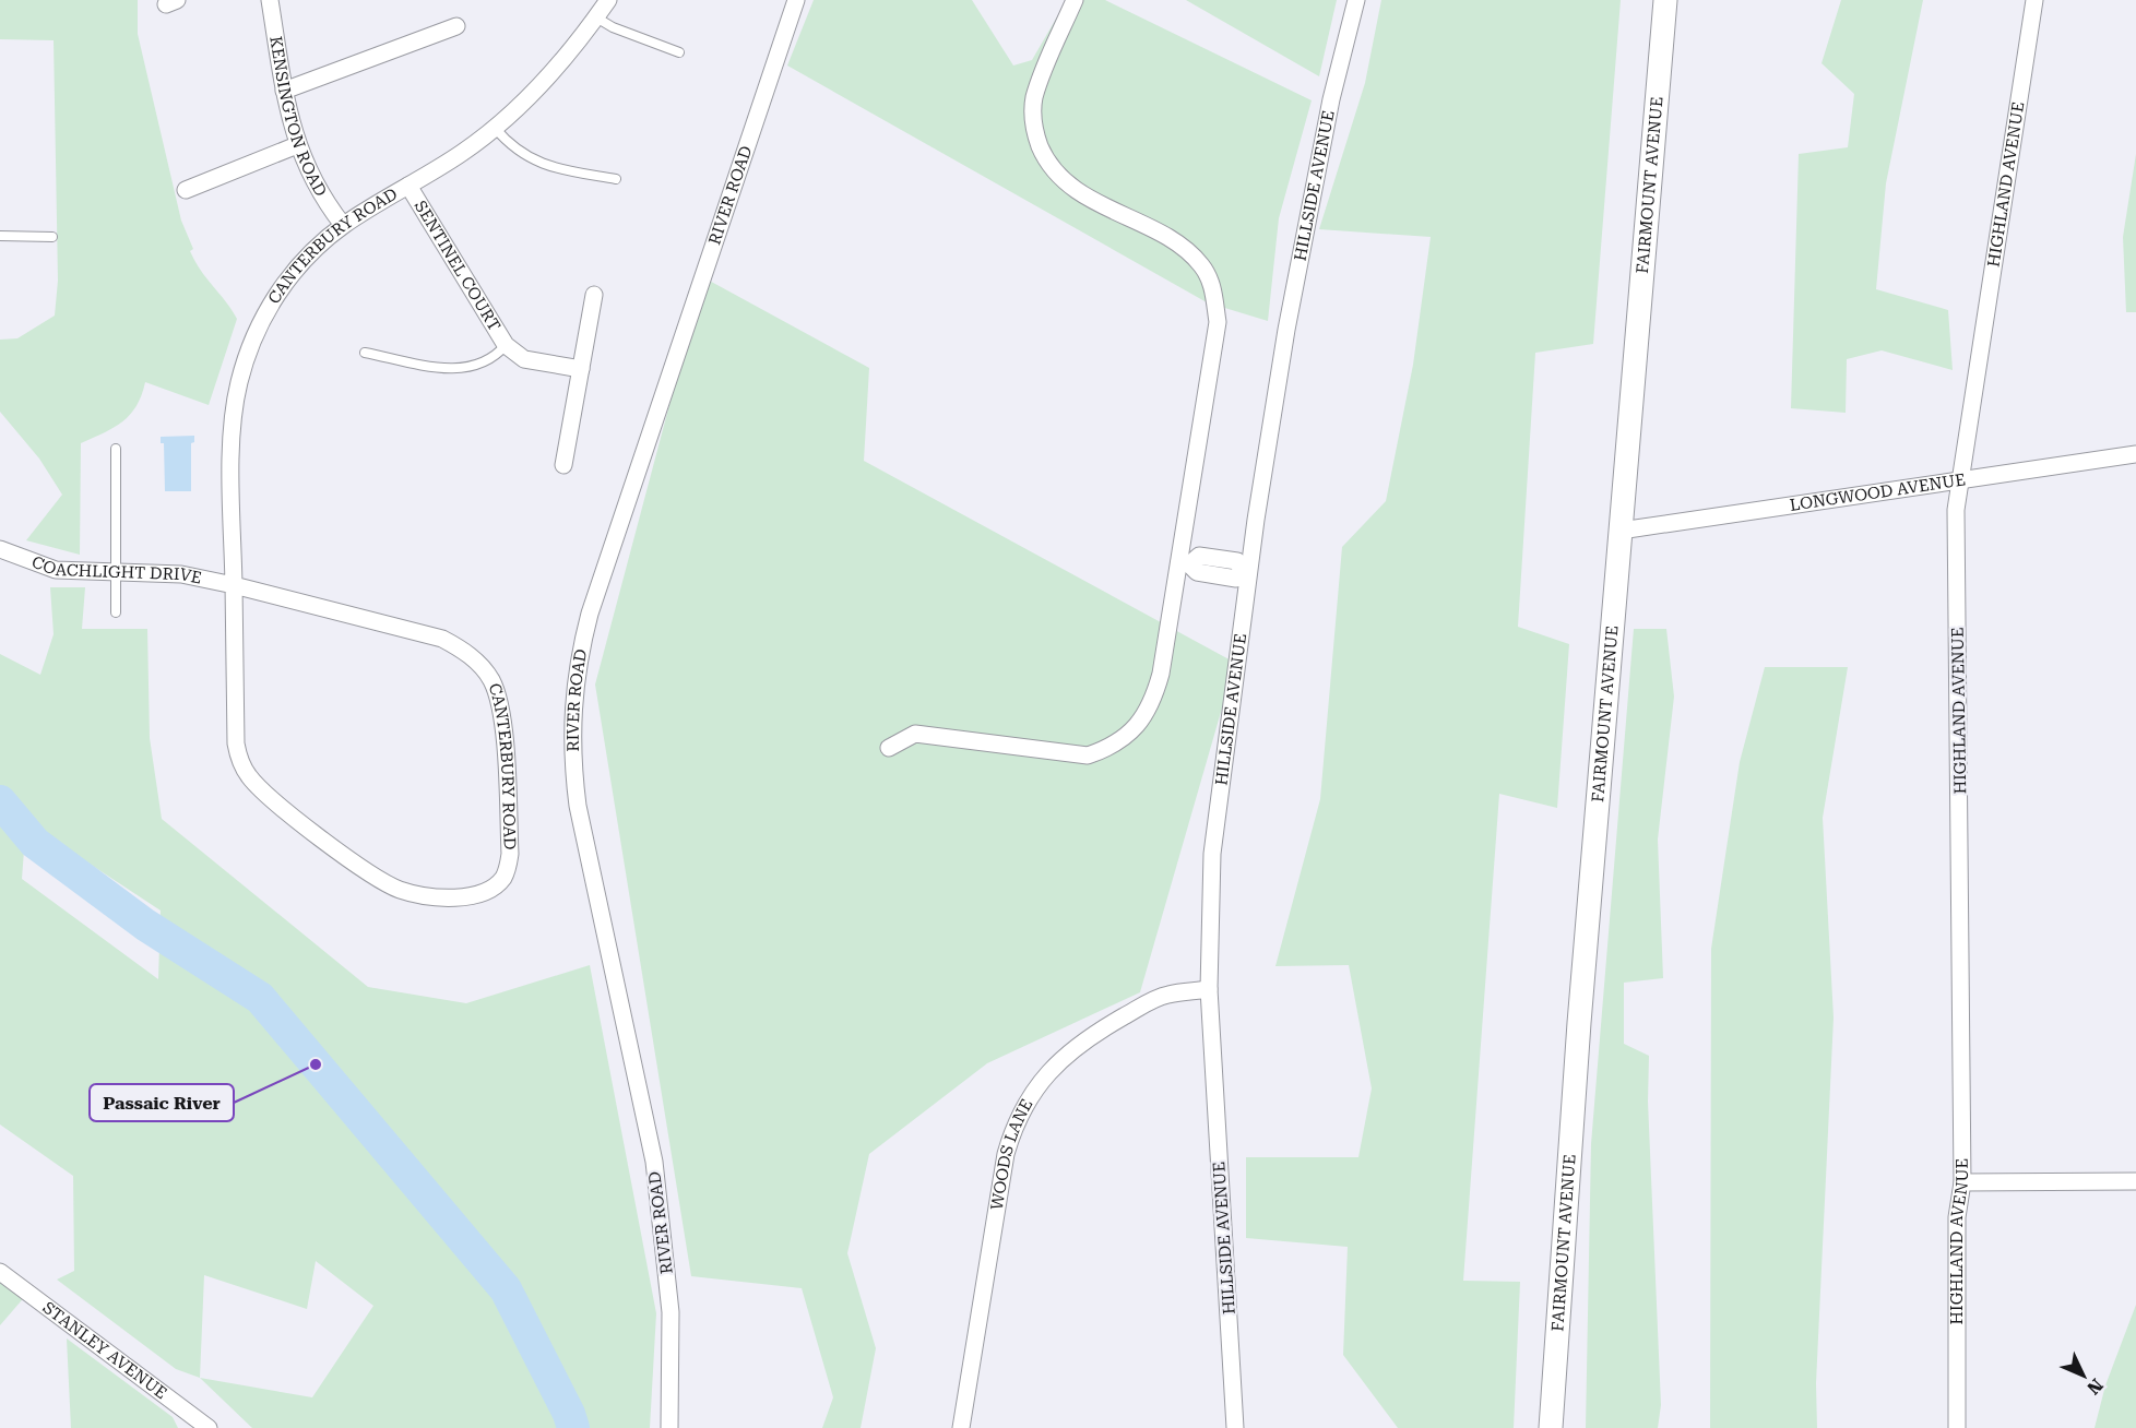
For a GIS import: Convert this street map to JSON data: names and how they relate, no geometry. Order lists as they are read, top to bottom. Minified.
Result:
{"streets":{"main road":["FAIRMOUNT AVENUE"],"street":["KENSINGTON ROAD","HIGHLAND AVENUE","HILLSIDE AVENUE","RIVER ROAD","CANTERBURY ROAD","SENTINEL COURT","LONGWOOD AVENUE","COACHLIGHT DRIVE","WOODS LANE","STANLEY AVENUE"]},"crossings":[["KENSINGTON ROAD","CANTERBURY ROAD"],["HIGHLAND AVENUE","LONGWOOD AVENUE"],["HILLSIDE AVENUE","WOODS LANE"],["FAIRMOUNT AVENUE","LONGWOOD AVENUE"],["CANTERBURY ROAD","SENTINEL COURT"],["CANTERBURY ROAD","COACHLIGHT DRIVE"]],"places":["Passaic River"],"north":"bottom right"}
